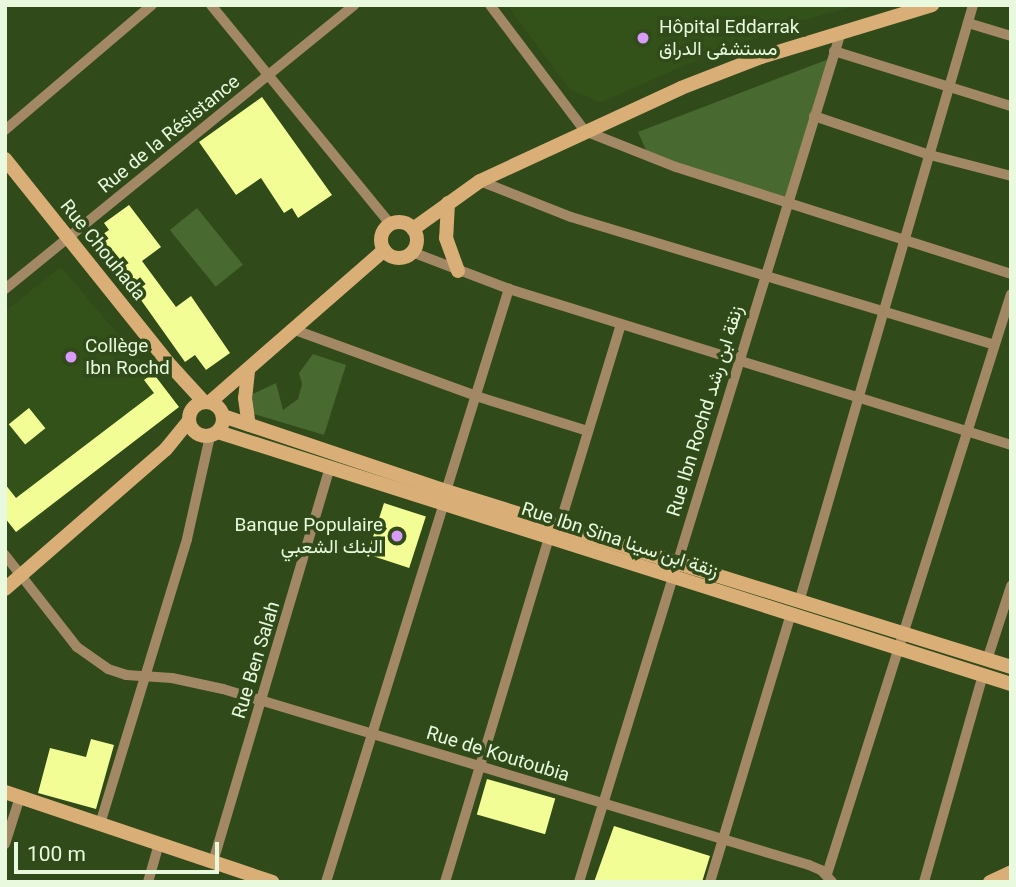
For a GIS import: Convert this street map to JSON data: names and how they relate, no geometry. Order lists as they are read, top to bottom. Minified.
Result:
{"streets":{"street":["Rue de la Résistance","Rue Chouhada","Rue Ibn Rochd زنقة ابن رشد","Rue Ibn Sina زنقة ابن سينا","Rue Ben Salah","Rue de Koutoubia"]},"crossings":[["Rue de la Résistance","Rue Chouhada"],["Rue Chouhada","Rue Ibn Sina زنقة ابن سينا"],["Rue Ibn Rochd زنقة ابن رشد","Rue Ibn Sina زنقة ابن سينا"],["Rue Ibn Rochd زنقة ابن رشد","Rue de Koutoubia"],["Rue Ibn Sina زنقة ابن سينا","Rue Ben Salah"],["Rue Ben Salah","Rue de Koutoubia"]],"places":["Hôpital Eddarrak مستشفى الدراق","Collège Ibn Rochd","Banque Populaire البنك الشعبي"],"scale_bar":"100 m"}
